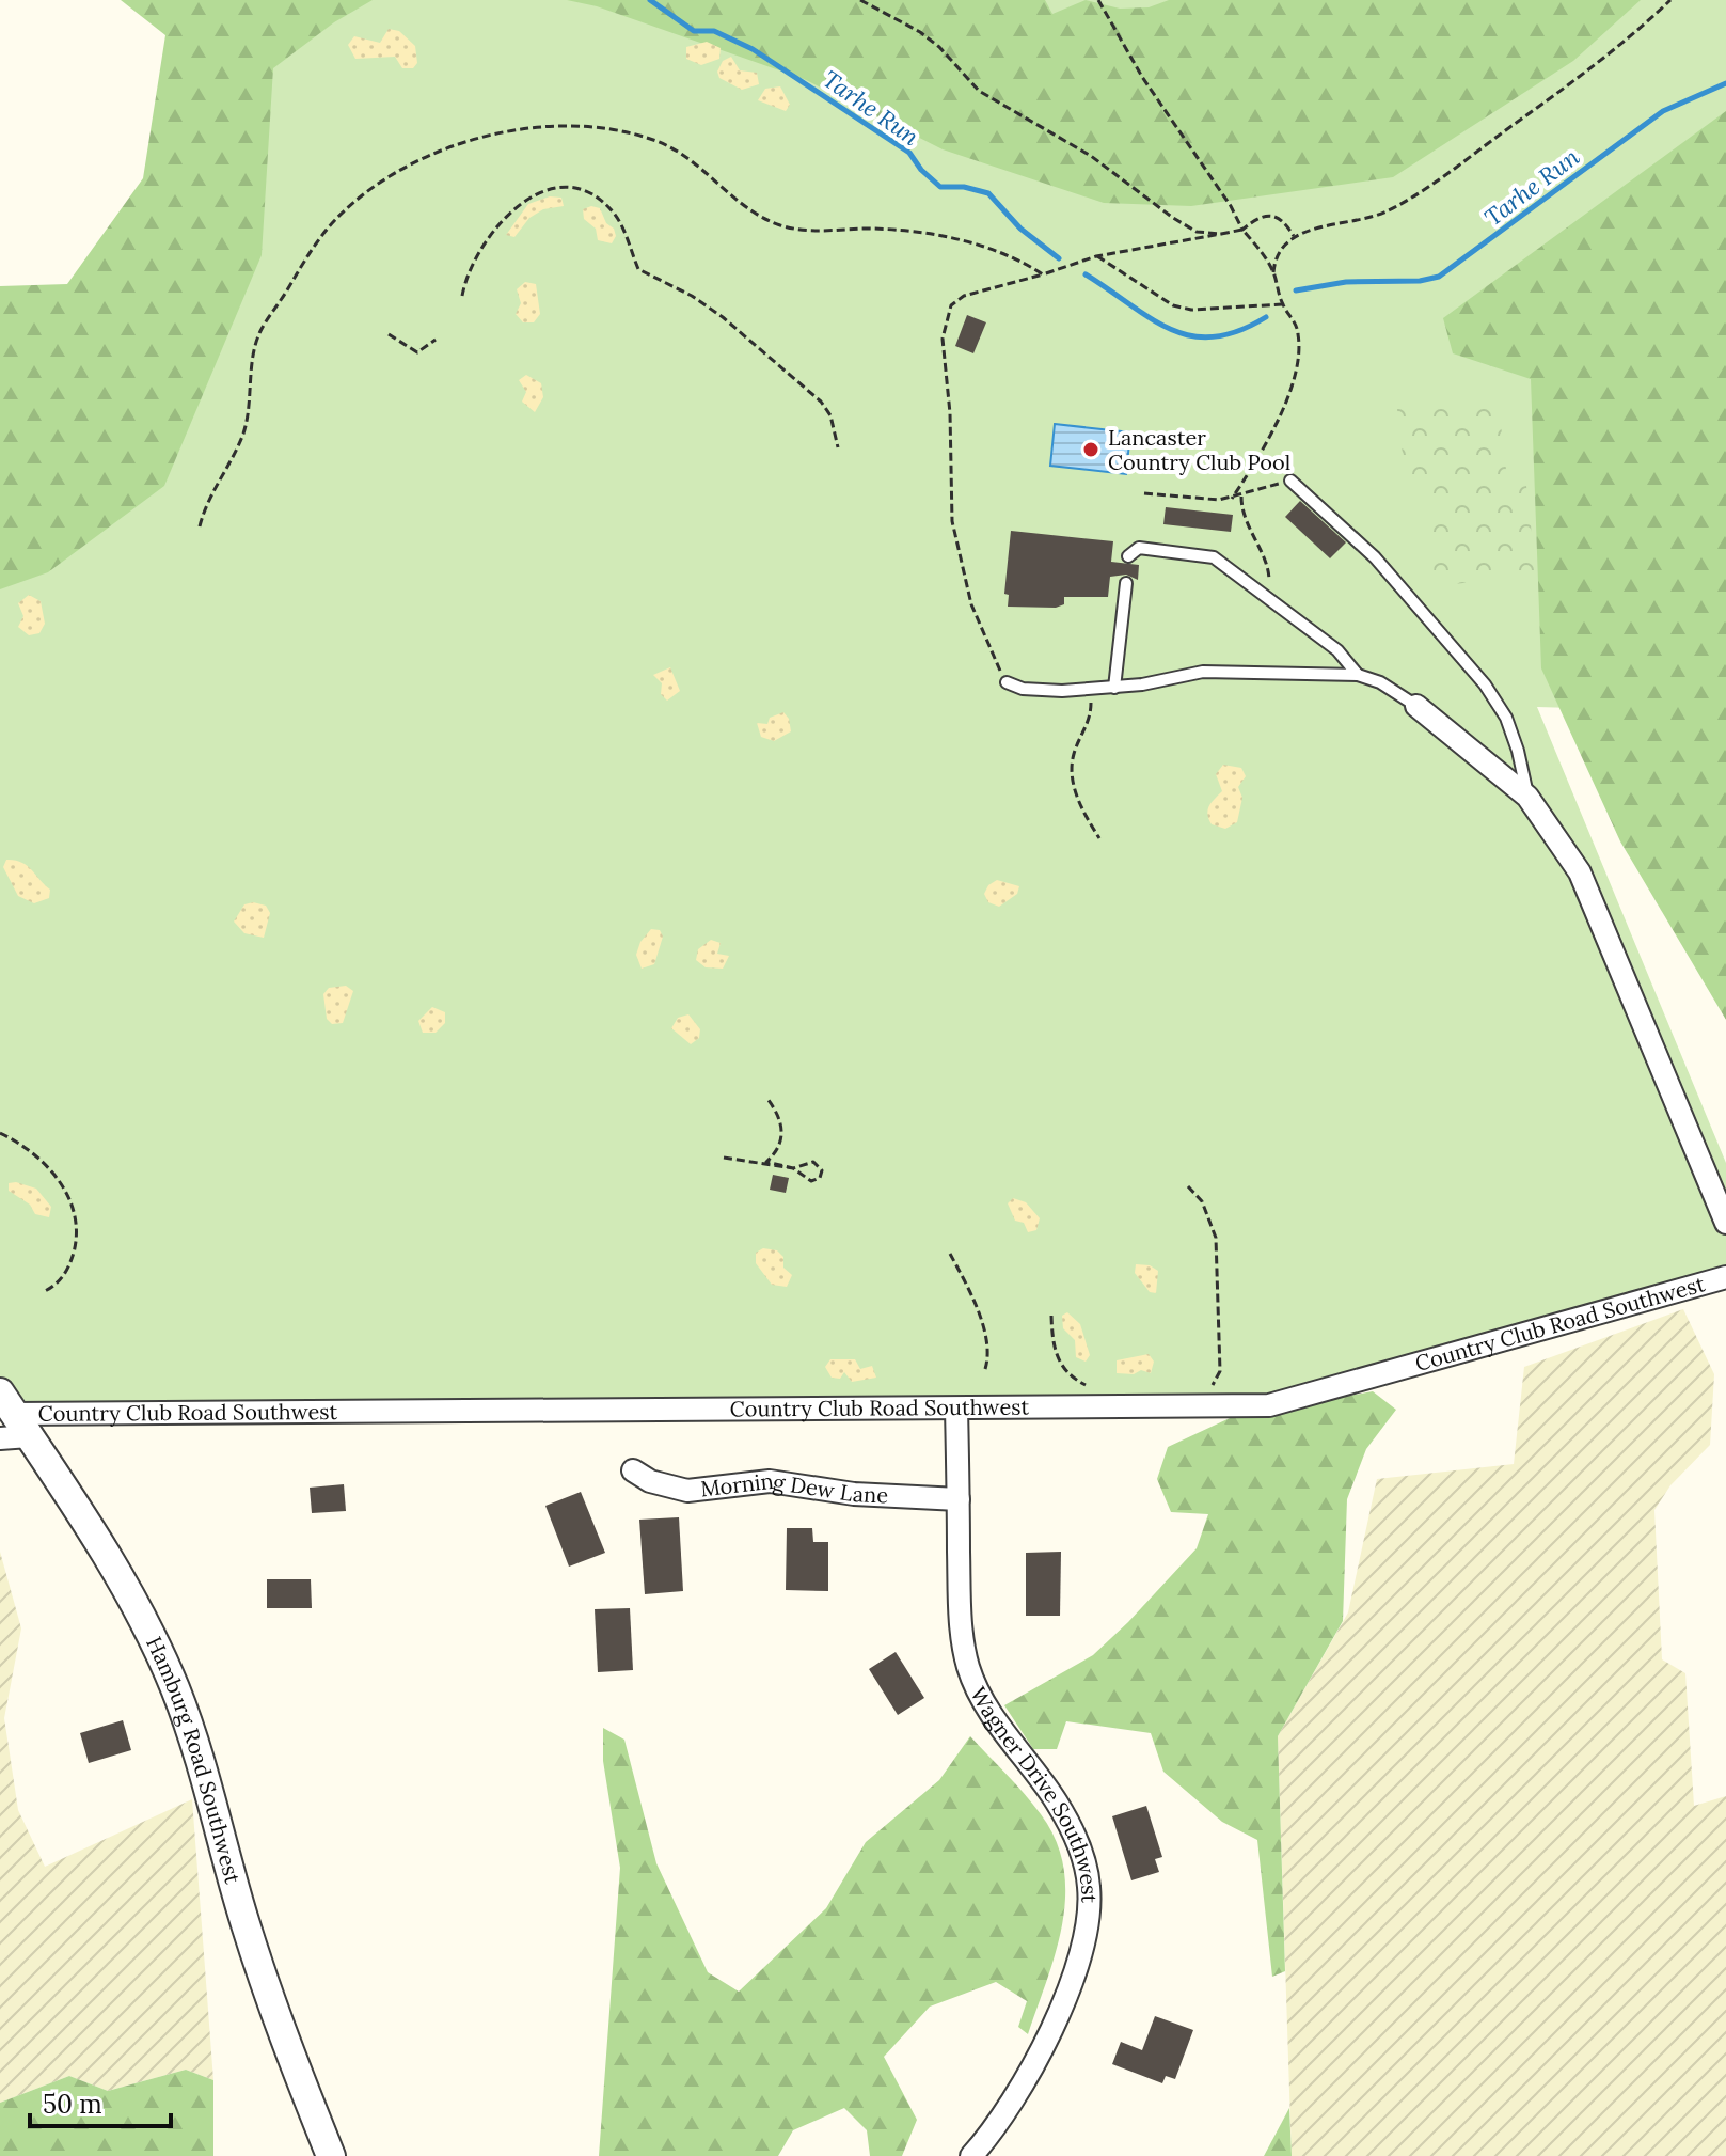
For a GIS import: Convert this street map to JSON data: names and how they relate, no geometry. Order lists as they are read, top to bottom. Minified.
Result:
{"streets":{"street":["Country Club Road Southwest","Morning Dew Lane","Hamburg Road Southwest","Wagner Drive Southwest"]},"crossings":[["Country Club Road Southwest","Hamburg Road Southwest"],["Country Club Road Southwest","Wagner Drive Southwest"],["Morning Dew Lane","Wagner Drive Southwest"]],"water":["Tarhe Run"],"places":["Lancaster Country Club Pool"],"scale_bar":"50 m"}
